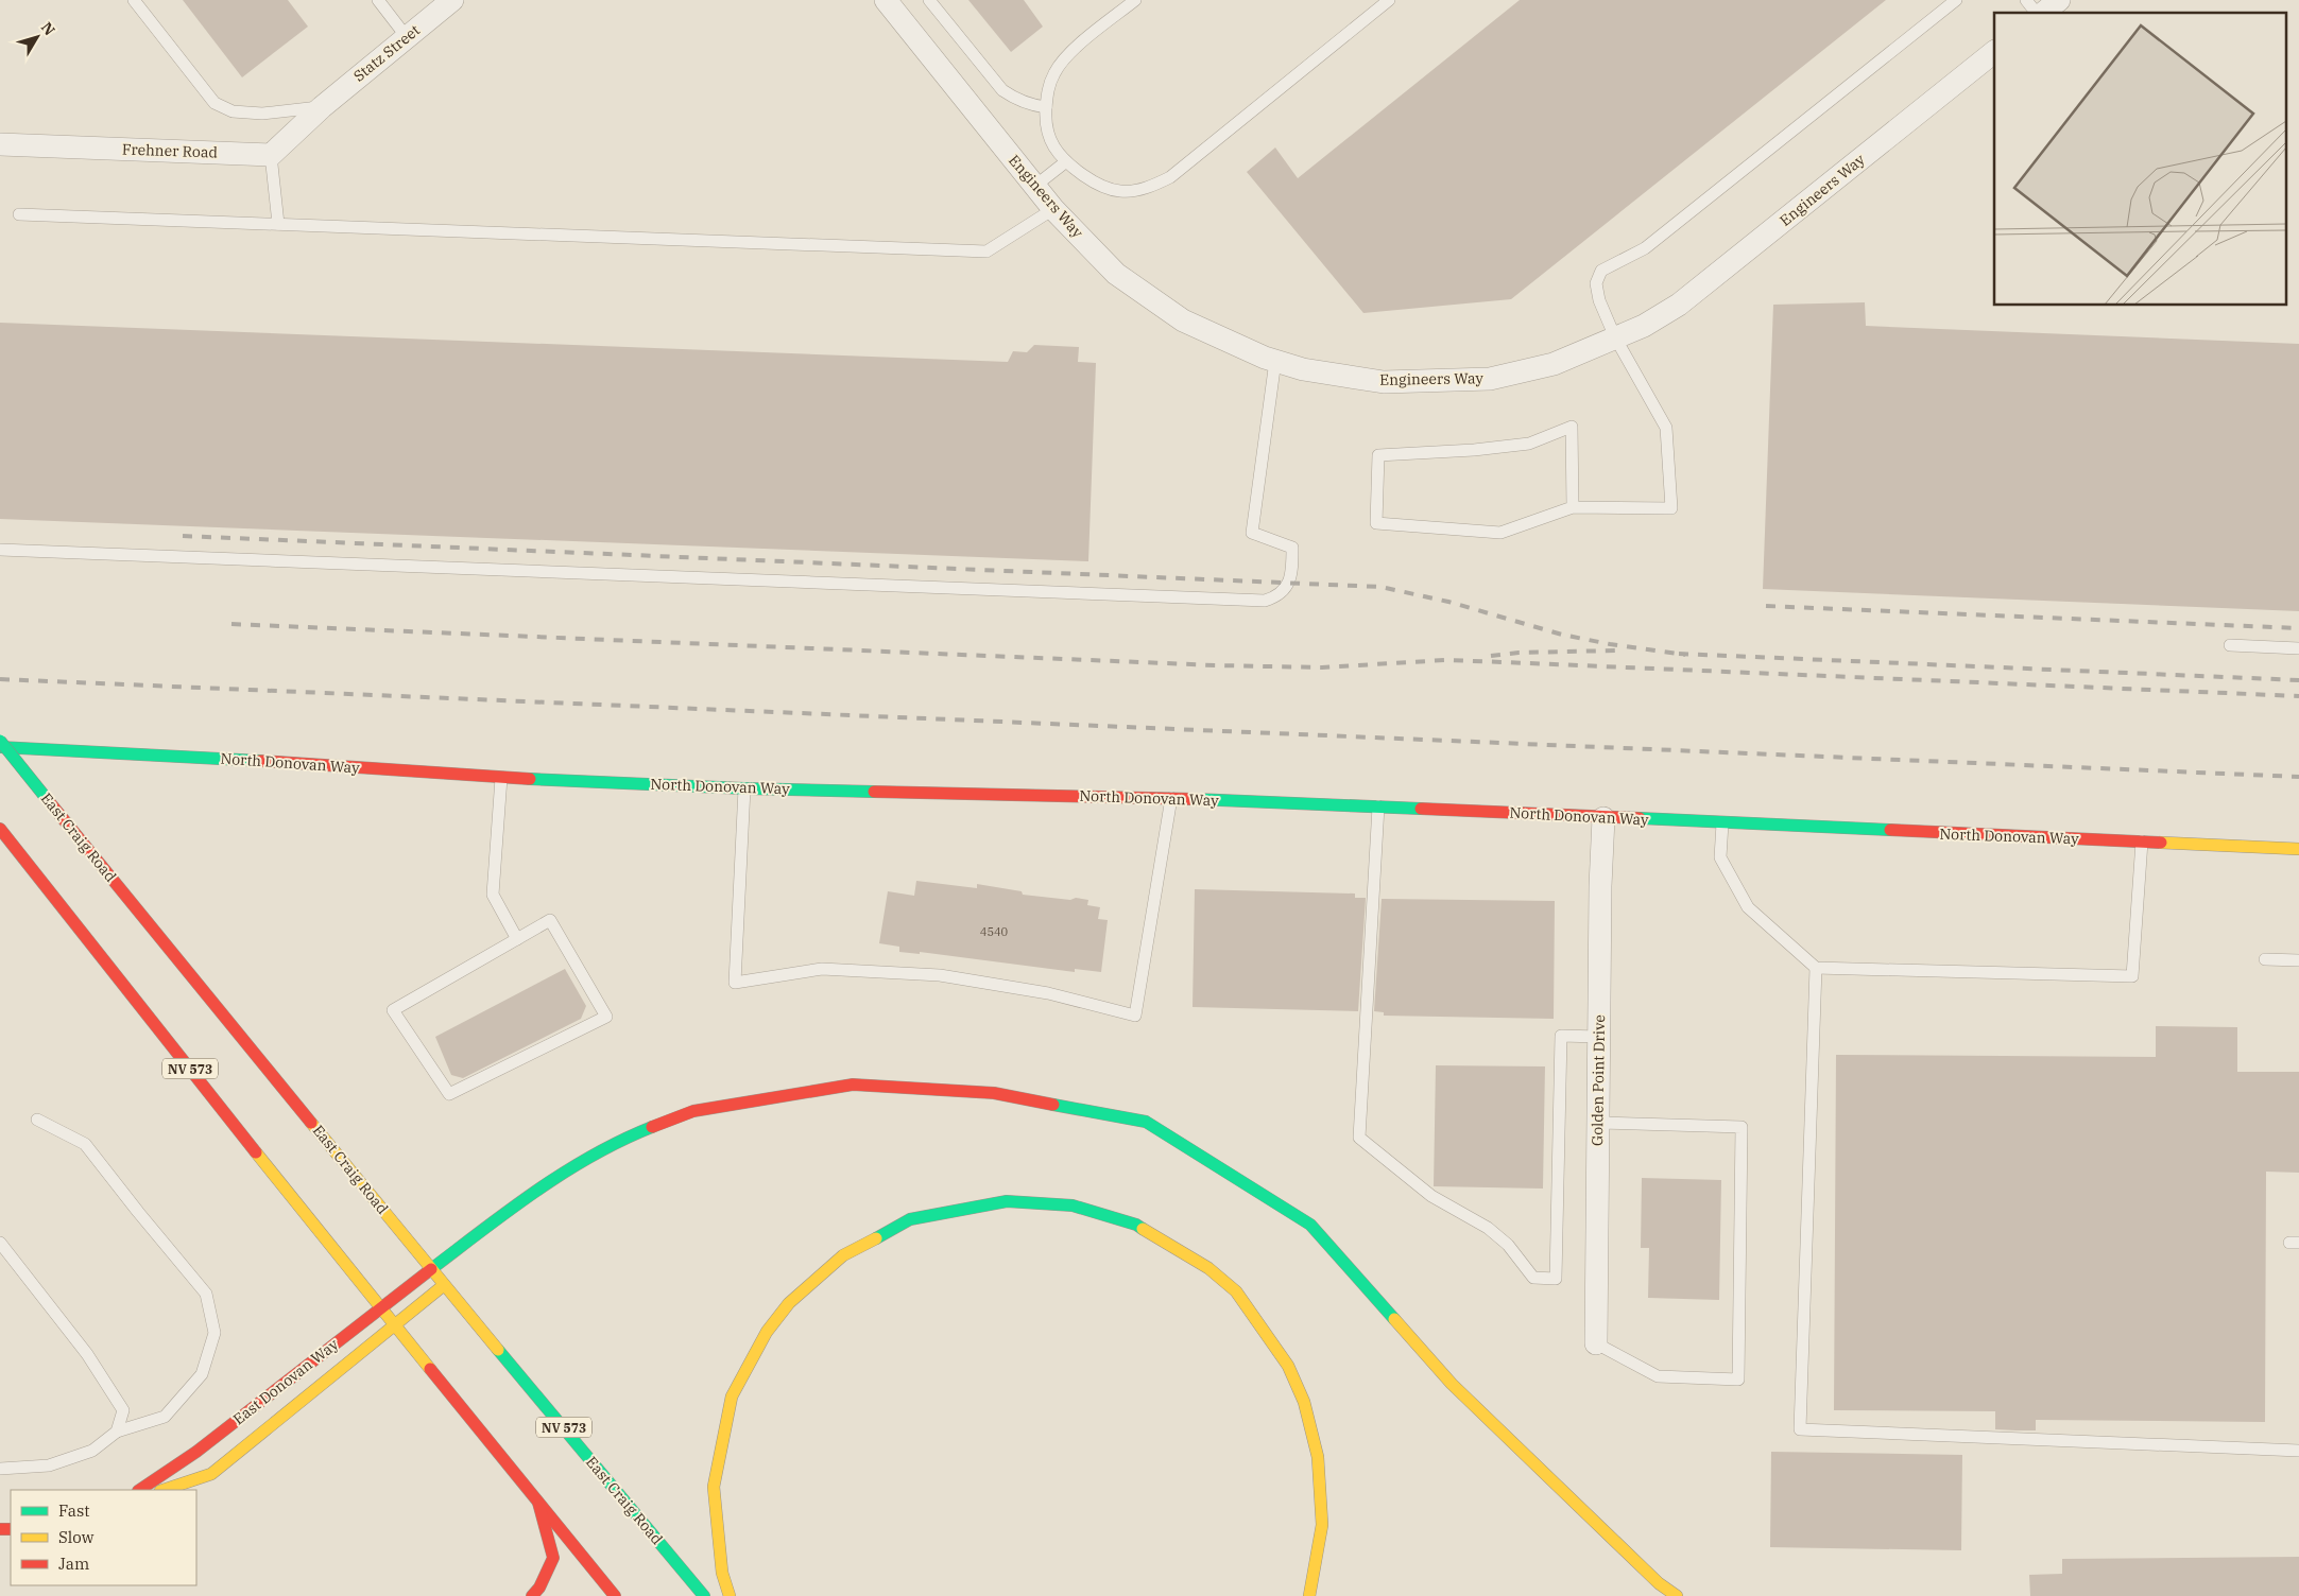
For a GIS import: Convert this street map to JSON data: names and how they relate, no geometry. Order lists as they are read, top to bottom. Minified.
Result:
{"streets":{"main road":["North Donovan Way","East Craig Road","NV 573","East Donovan Way"],"street":["Statz Street","Frehner Road","Engineers Way","Golden Point Drive"]},"crossings":[["North Donovan Way","Golden Point Drive"],["East Craig Road","East Donovan Way"],["NV 573","East Donovan Way"]],"house_numbers":["4540"],"legend":["Fast","Slow","Jam"],"north":"top right"}
